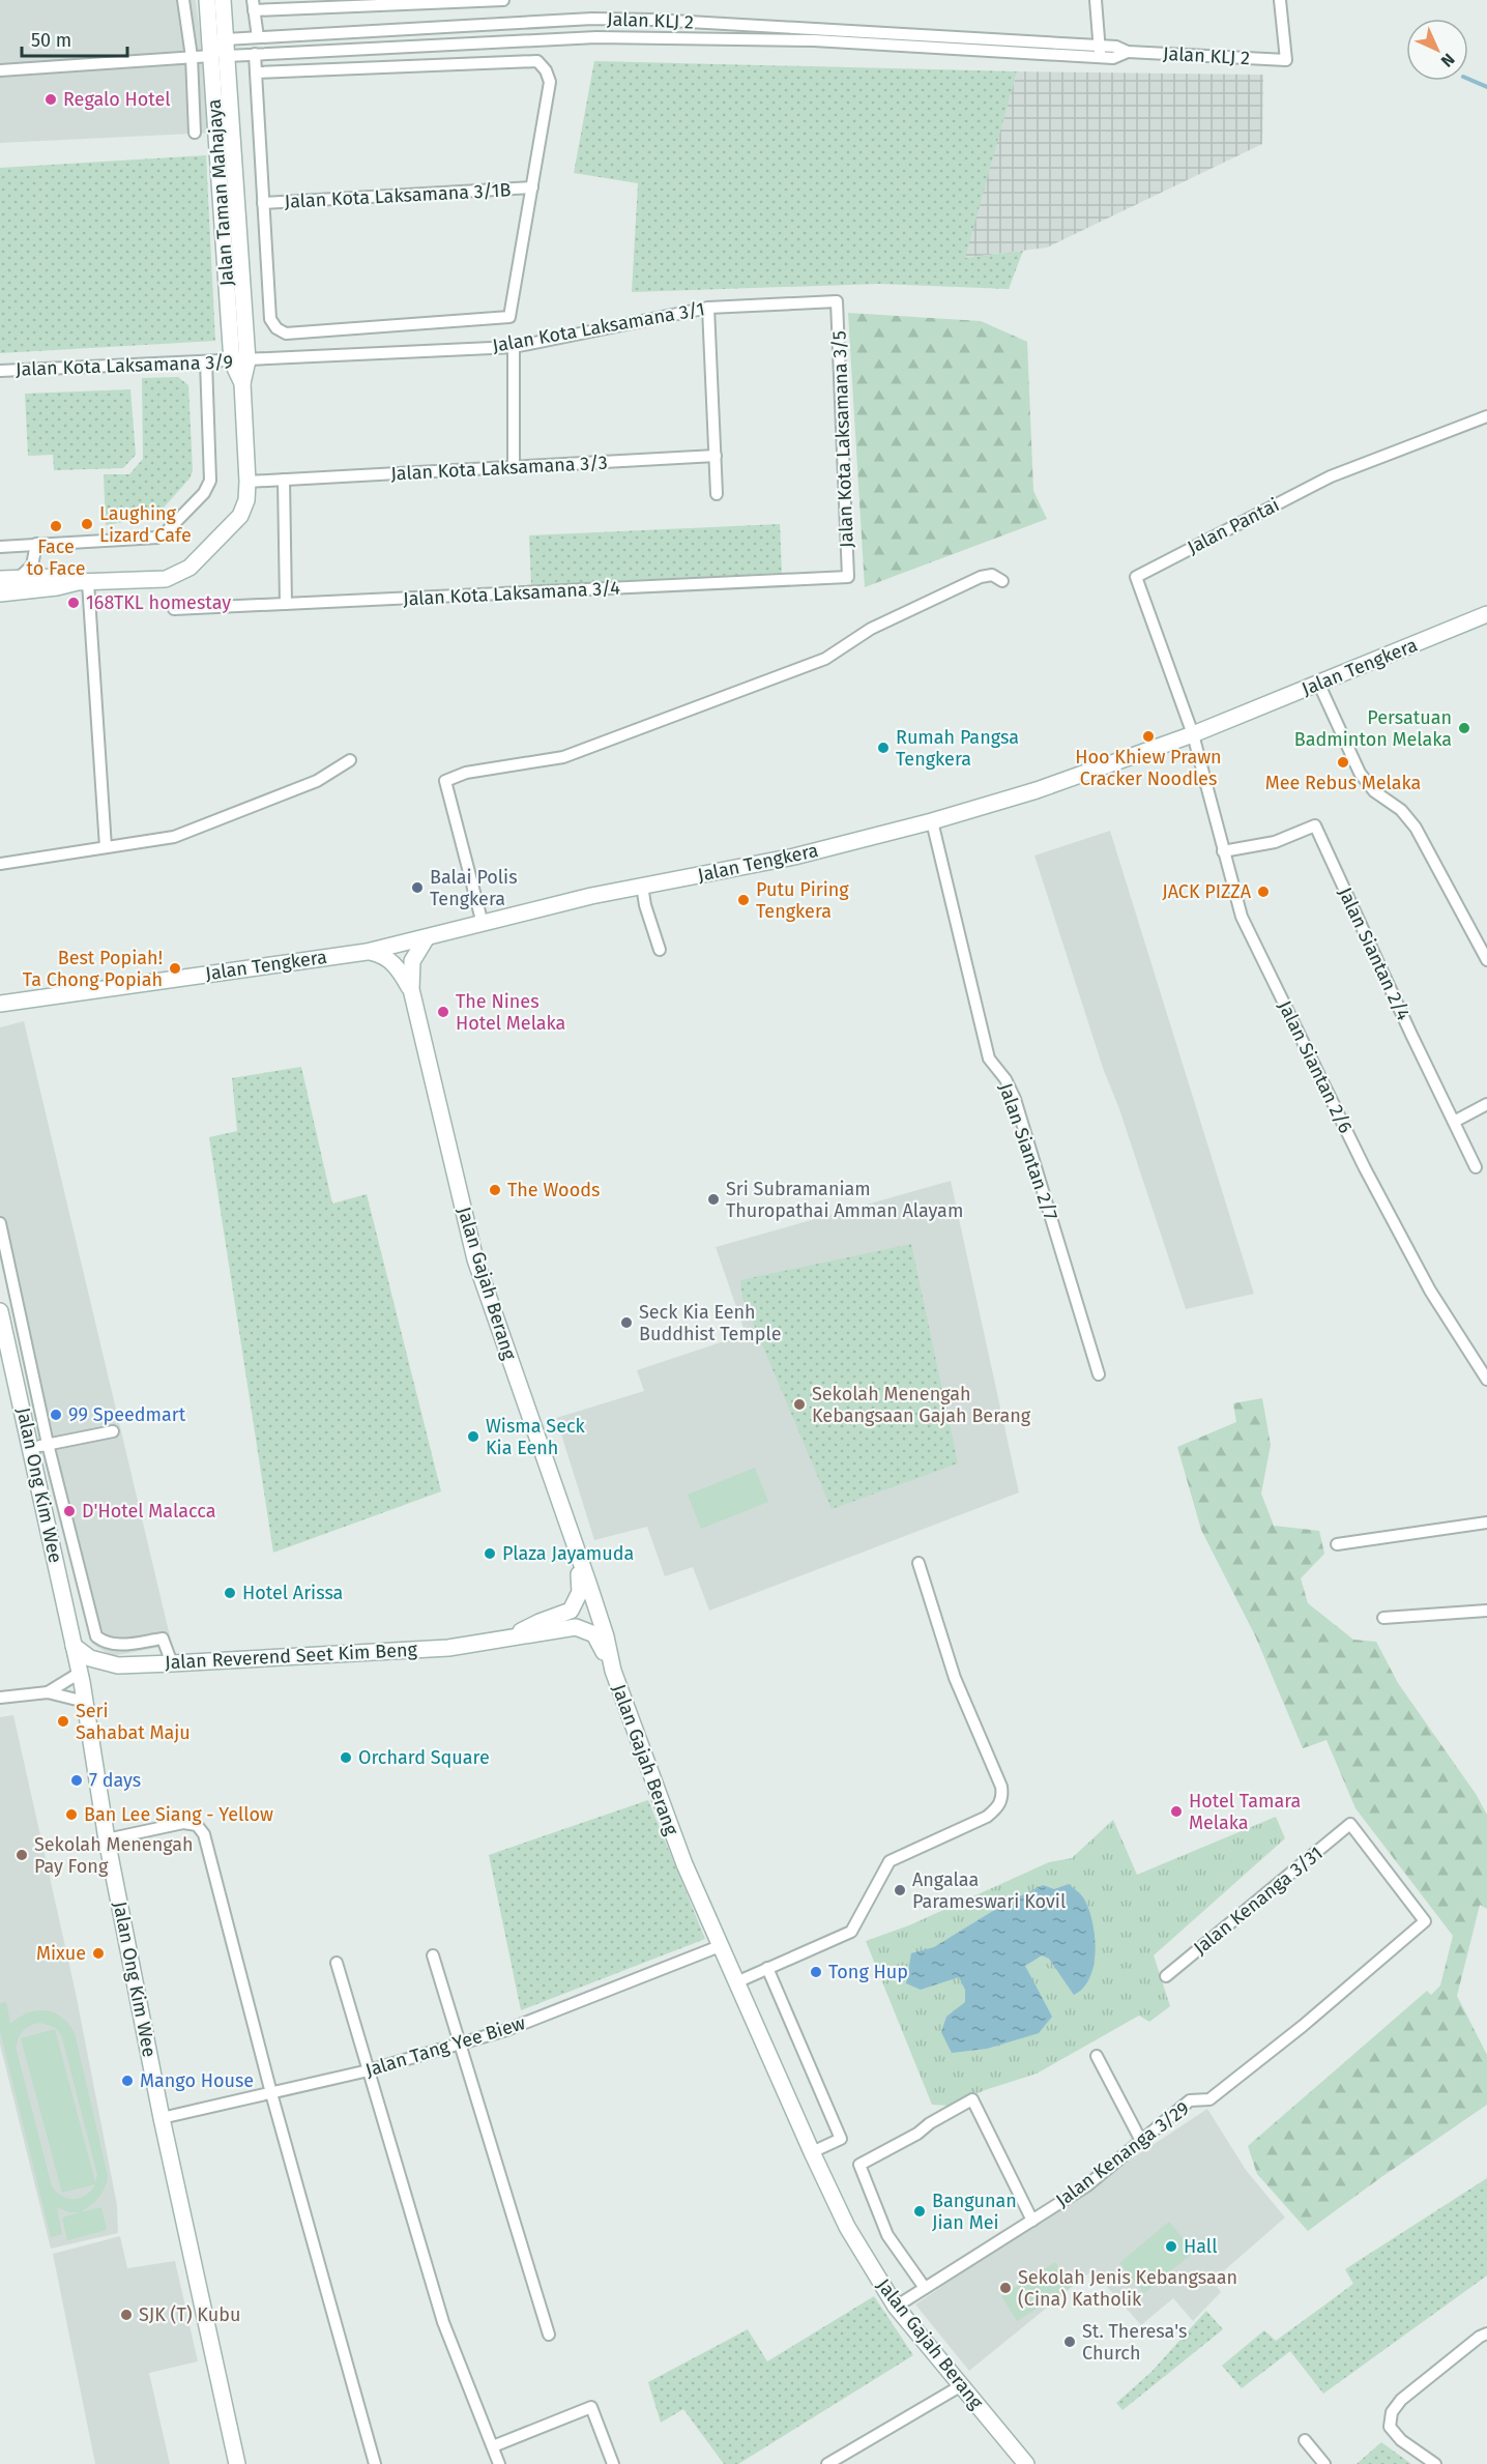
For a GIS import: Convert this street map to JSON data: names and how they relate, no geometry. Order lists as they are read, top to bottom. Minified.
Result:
{"streets":{"street":["Jalan KLJ 2","Jalan Taman Mahajaya","Jalan Kota Laksamana 3/1B","Jalan Kota Laksamana 3/1","Jalan Kota Laksamana 3/9","Jalan Kota Laksamana 3/5","Jalan Kota Laksamana 3/3","Jalan Pantai","Jalan Kota Laksamana 3/4","Jalan Tengkera","Jalan Siantan 2/4","Jalan Siantan 2/6","Jalan Siantan 2/7","Jalan Gajah Berang","Jalan Ong Kim Wee","Jalan Reverend Seet Kim Beng","Jalan Kenanga 3/31","Jalan Tang Yee Biew","Jalan Kenanga 3/29"]},"crossings":[["Jalan KLJ 2","Jalan Taman Mahajaya"],["Jalan Taman Mahajaya","Jalan Kota Laksamana 3/1"],["Jalan Taman Mahajaya","Jalan Kota Laksamana 3/9"],["Jalan Taman Mahajaya","Jalan Kota Laksamana 3/3"],["Jalan Kota Laksamana 3/1","Jalan Kota Laksamana 3/9"],["Jalan Kota Laksamana 3/1","Jalan Kota Laksamana 3/5"],["Jalan Kota Laksamana 3/5","Jalan Kota Laksamana 3/4"],["Jalan Pantai","Jalan Tengkera"],["Jalan Pantai","Jalan Siantan 2/6"],["Jalan Tengkera","Jalan Siantan 2/6"],["Jalan Tengkera","Jalan Siantan 2/7"],["Jalan Tengkera","Jalan Gajah Berang"],["Jalan Siantan 2/4","Jalan Siantan 2/6"],["Jalan Gajah Berang","Jalan Reverend Seet Kim Beng"],["Jalan Gajah Berang","Jalan Tang Yee Biew"],["Jalan Gajah Berang","Jalan Kenanga 3/29"],["Jalan Ong Kim Wee","Jalan Reverend Seet Kim Beng"],["Jalan Ong Kim Wee","Jalan Tang Yee Biew"],["Jalan Kenanga 3/31","Jalan Kenanga 3/29"]],"places":["Regalo Hotel","Laughing Lizard Cafe","Face to Face","168TKL homestay","Persatuan Badminton Melaka","Hoo Khiew Prawn Cracker Noodles","Rumah Pangsa Tengkera","Mee Rebus Melaka","Balai Polis Tengkera","JACK PIZZA","Putu Piring Tengkera","Best Popiah! Ta Chong Popiah","The Nines Hotel Melaka","The Woods","Sri Subramaniam Thuropathai Amman Alayam","Seck Kia Eenh Buddhist Temple","Sekolah Menengah Kebangsaan Gajah Berang","99 Speedmart","Wisma Seck Kia Eenh","D'Hotel Malacca","Plaza Jayamuda","Hotel Arissa","Seri Sahabat Maju","Orchard Square","7 days","Hotel Tamara Melaka","Ban Lee Siang - Yellow","Sekolah Menengah Pay Fong","Angalaa Parameswari Kovil","Mixue","Tong Hup","Mango House","Bangunan Jian Mei","Hall","Sekolah Jenis Kebangsaan (Cina) Katholik","SJK (T) Kubu","St. Theresa's Church"],"scale_bar":"50 m","north":"bottom right"}
